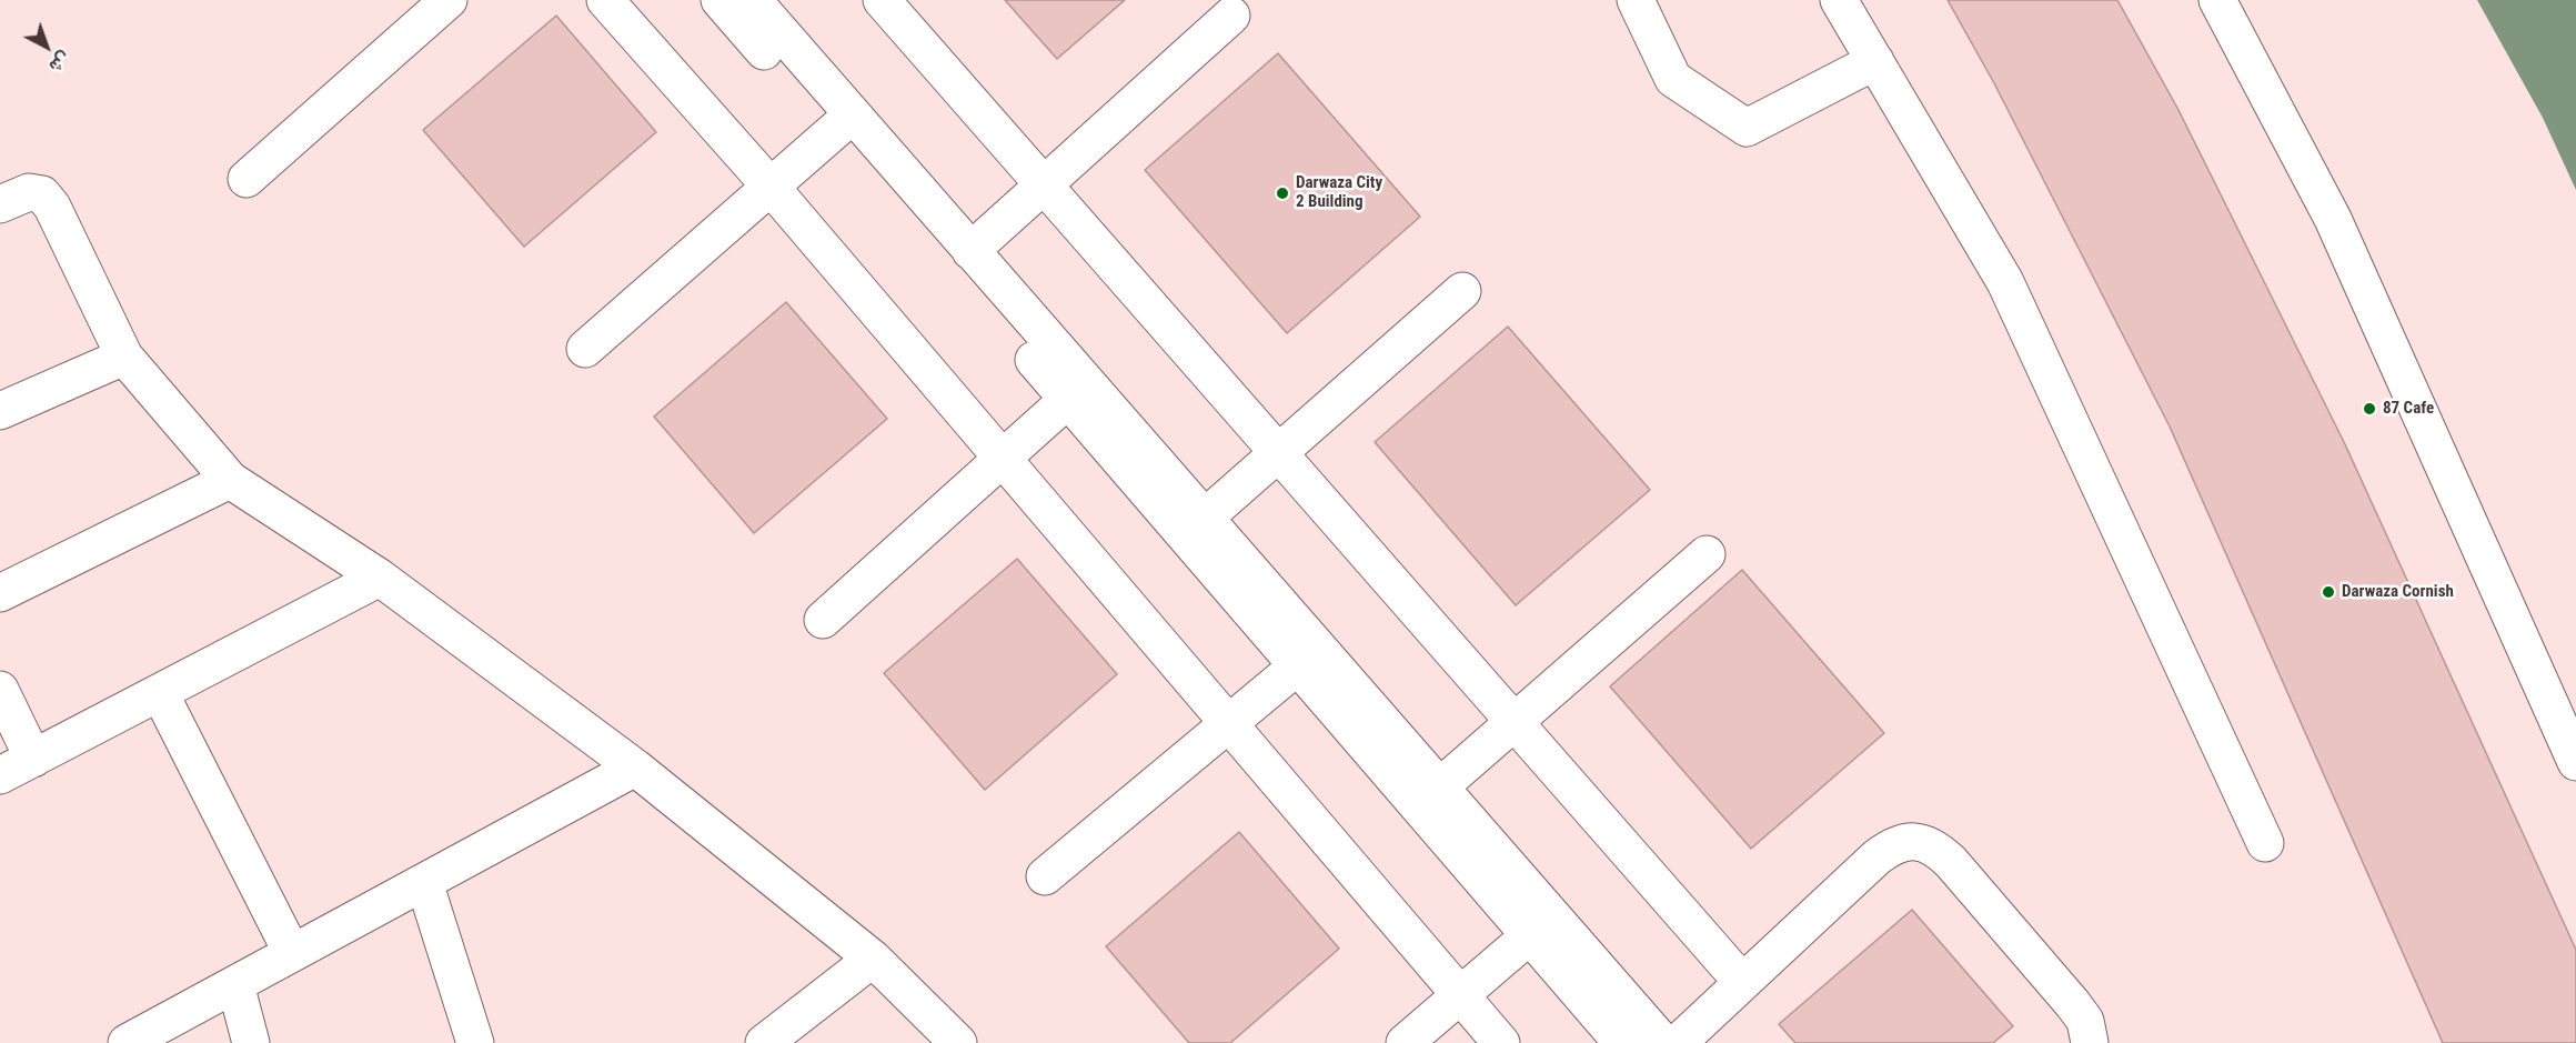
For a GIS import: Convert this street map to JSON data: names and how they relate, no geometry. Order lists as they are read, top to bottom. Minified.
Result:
{"places":["Darwaza City 2 Building","87 Cafe","Darwaza Cornish"],"north":"bottom right"}
